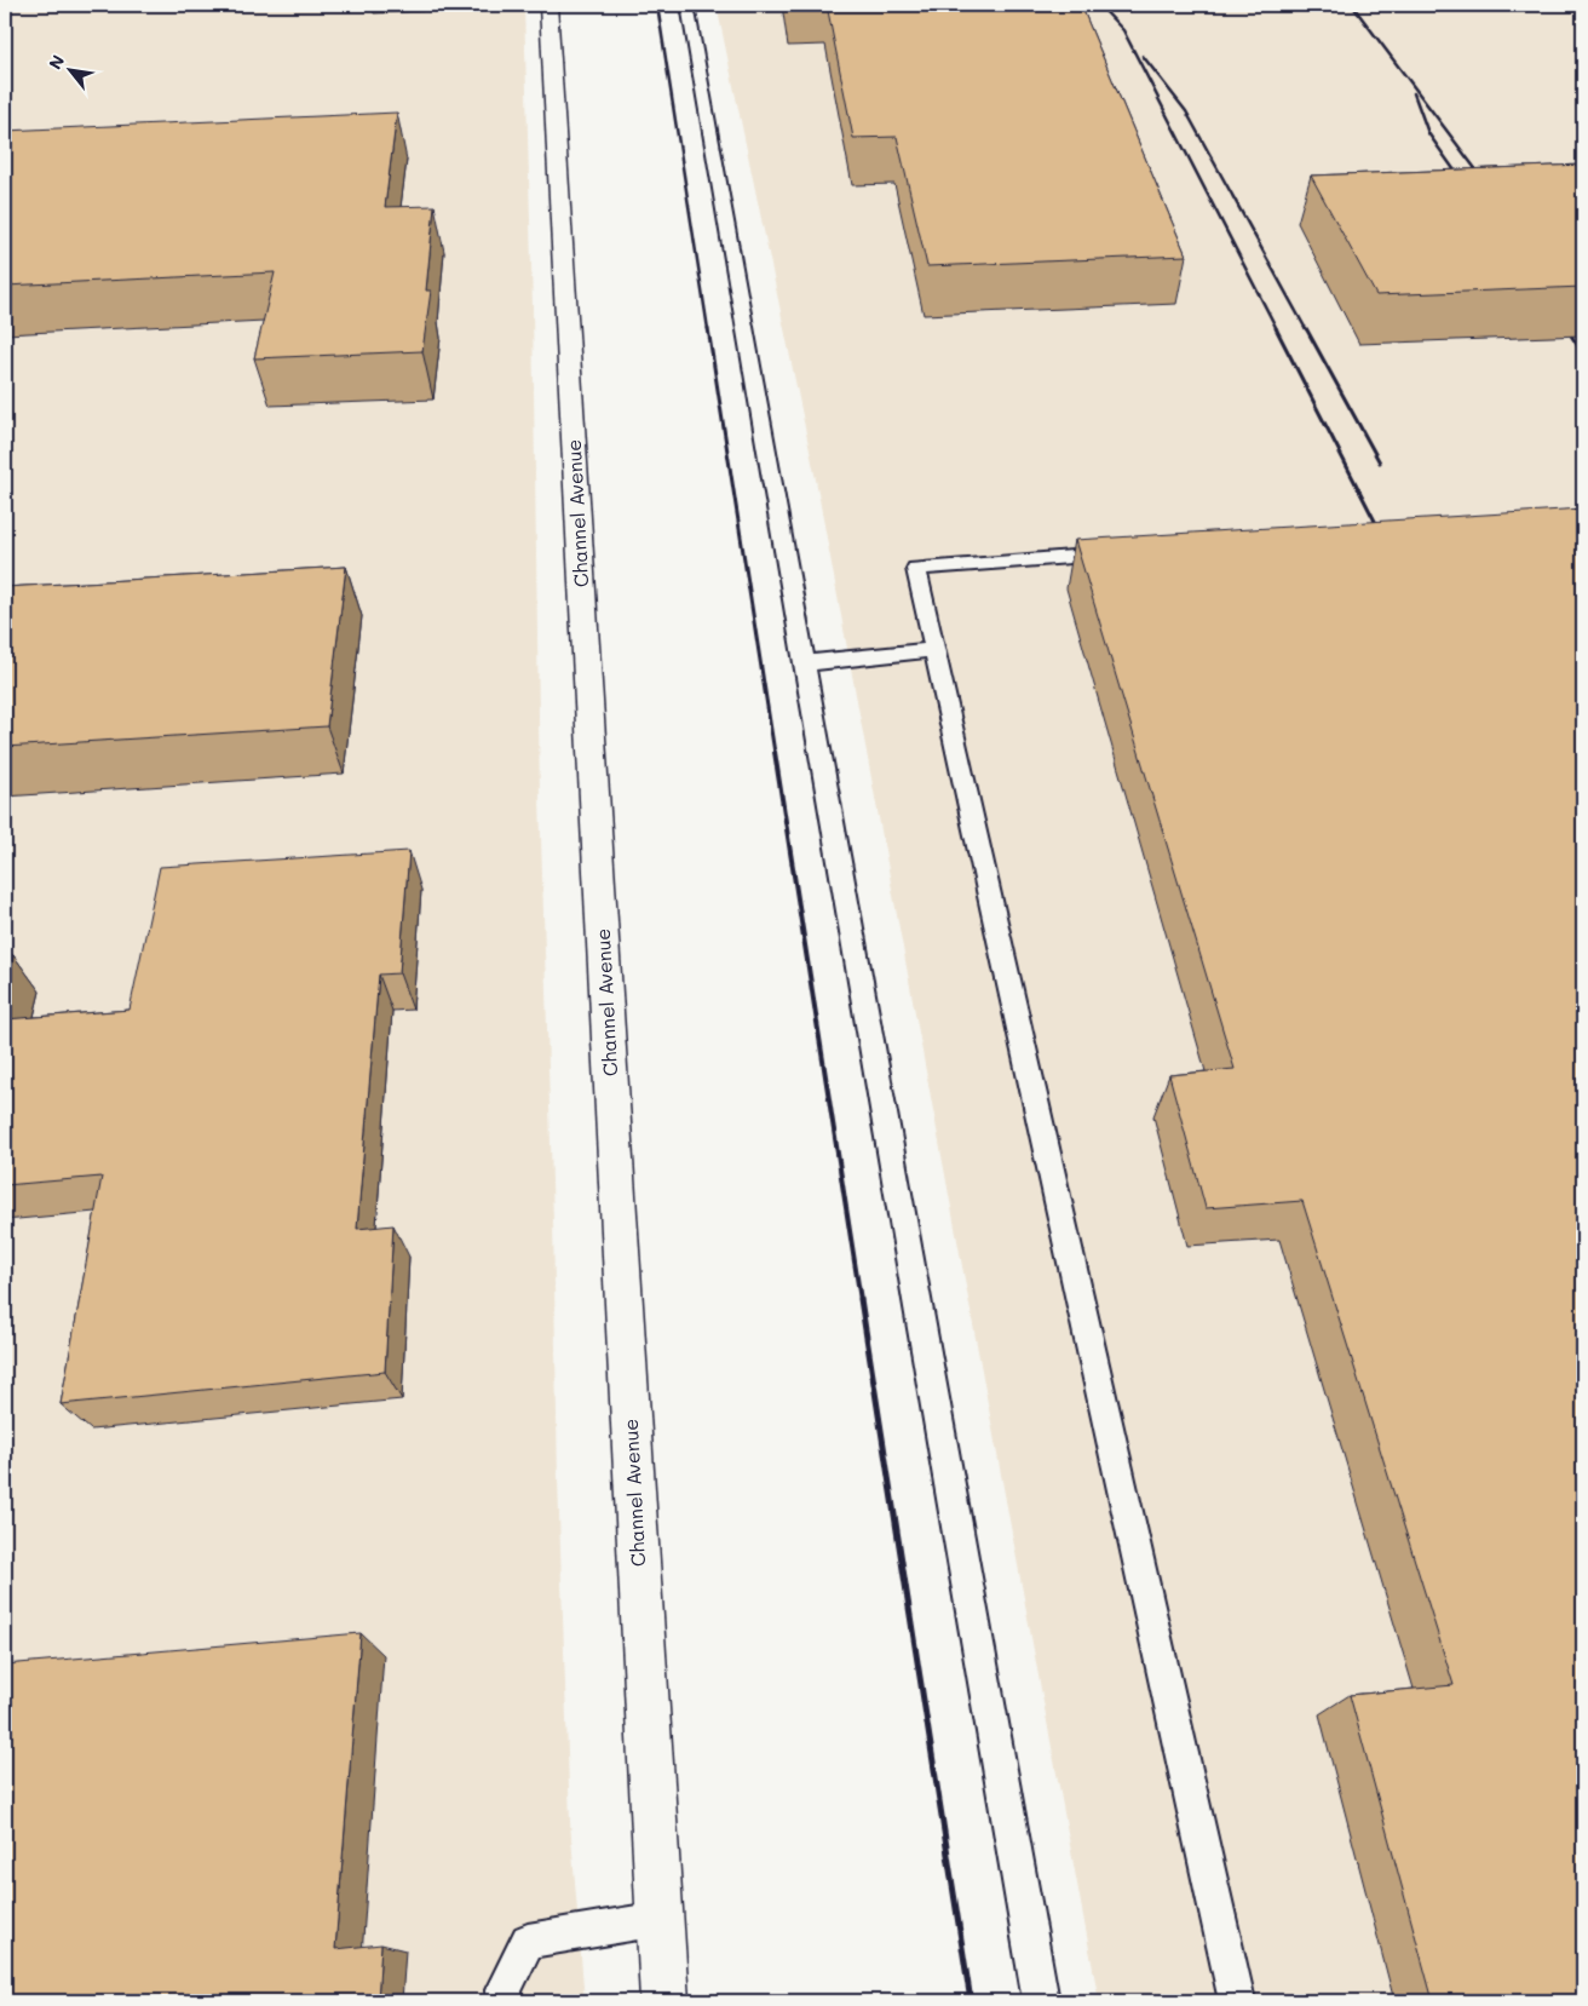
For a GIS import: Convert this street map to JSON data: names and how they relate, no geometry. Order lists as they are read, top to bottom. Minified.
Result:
{"streets":{"street":["Channel Avenue"]},"north":"top left"}
